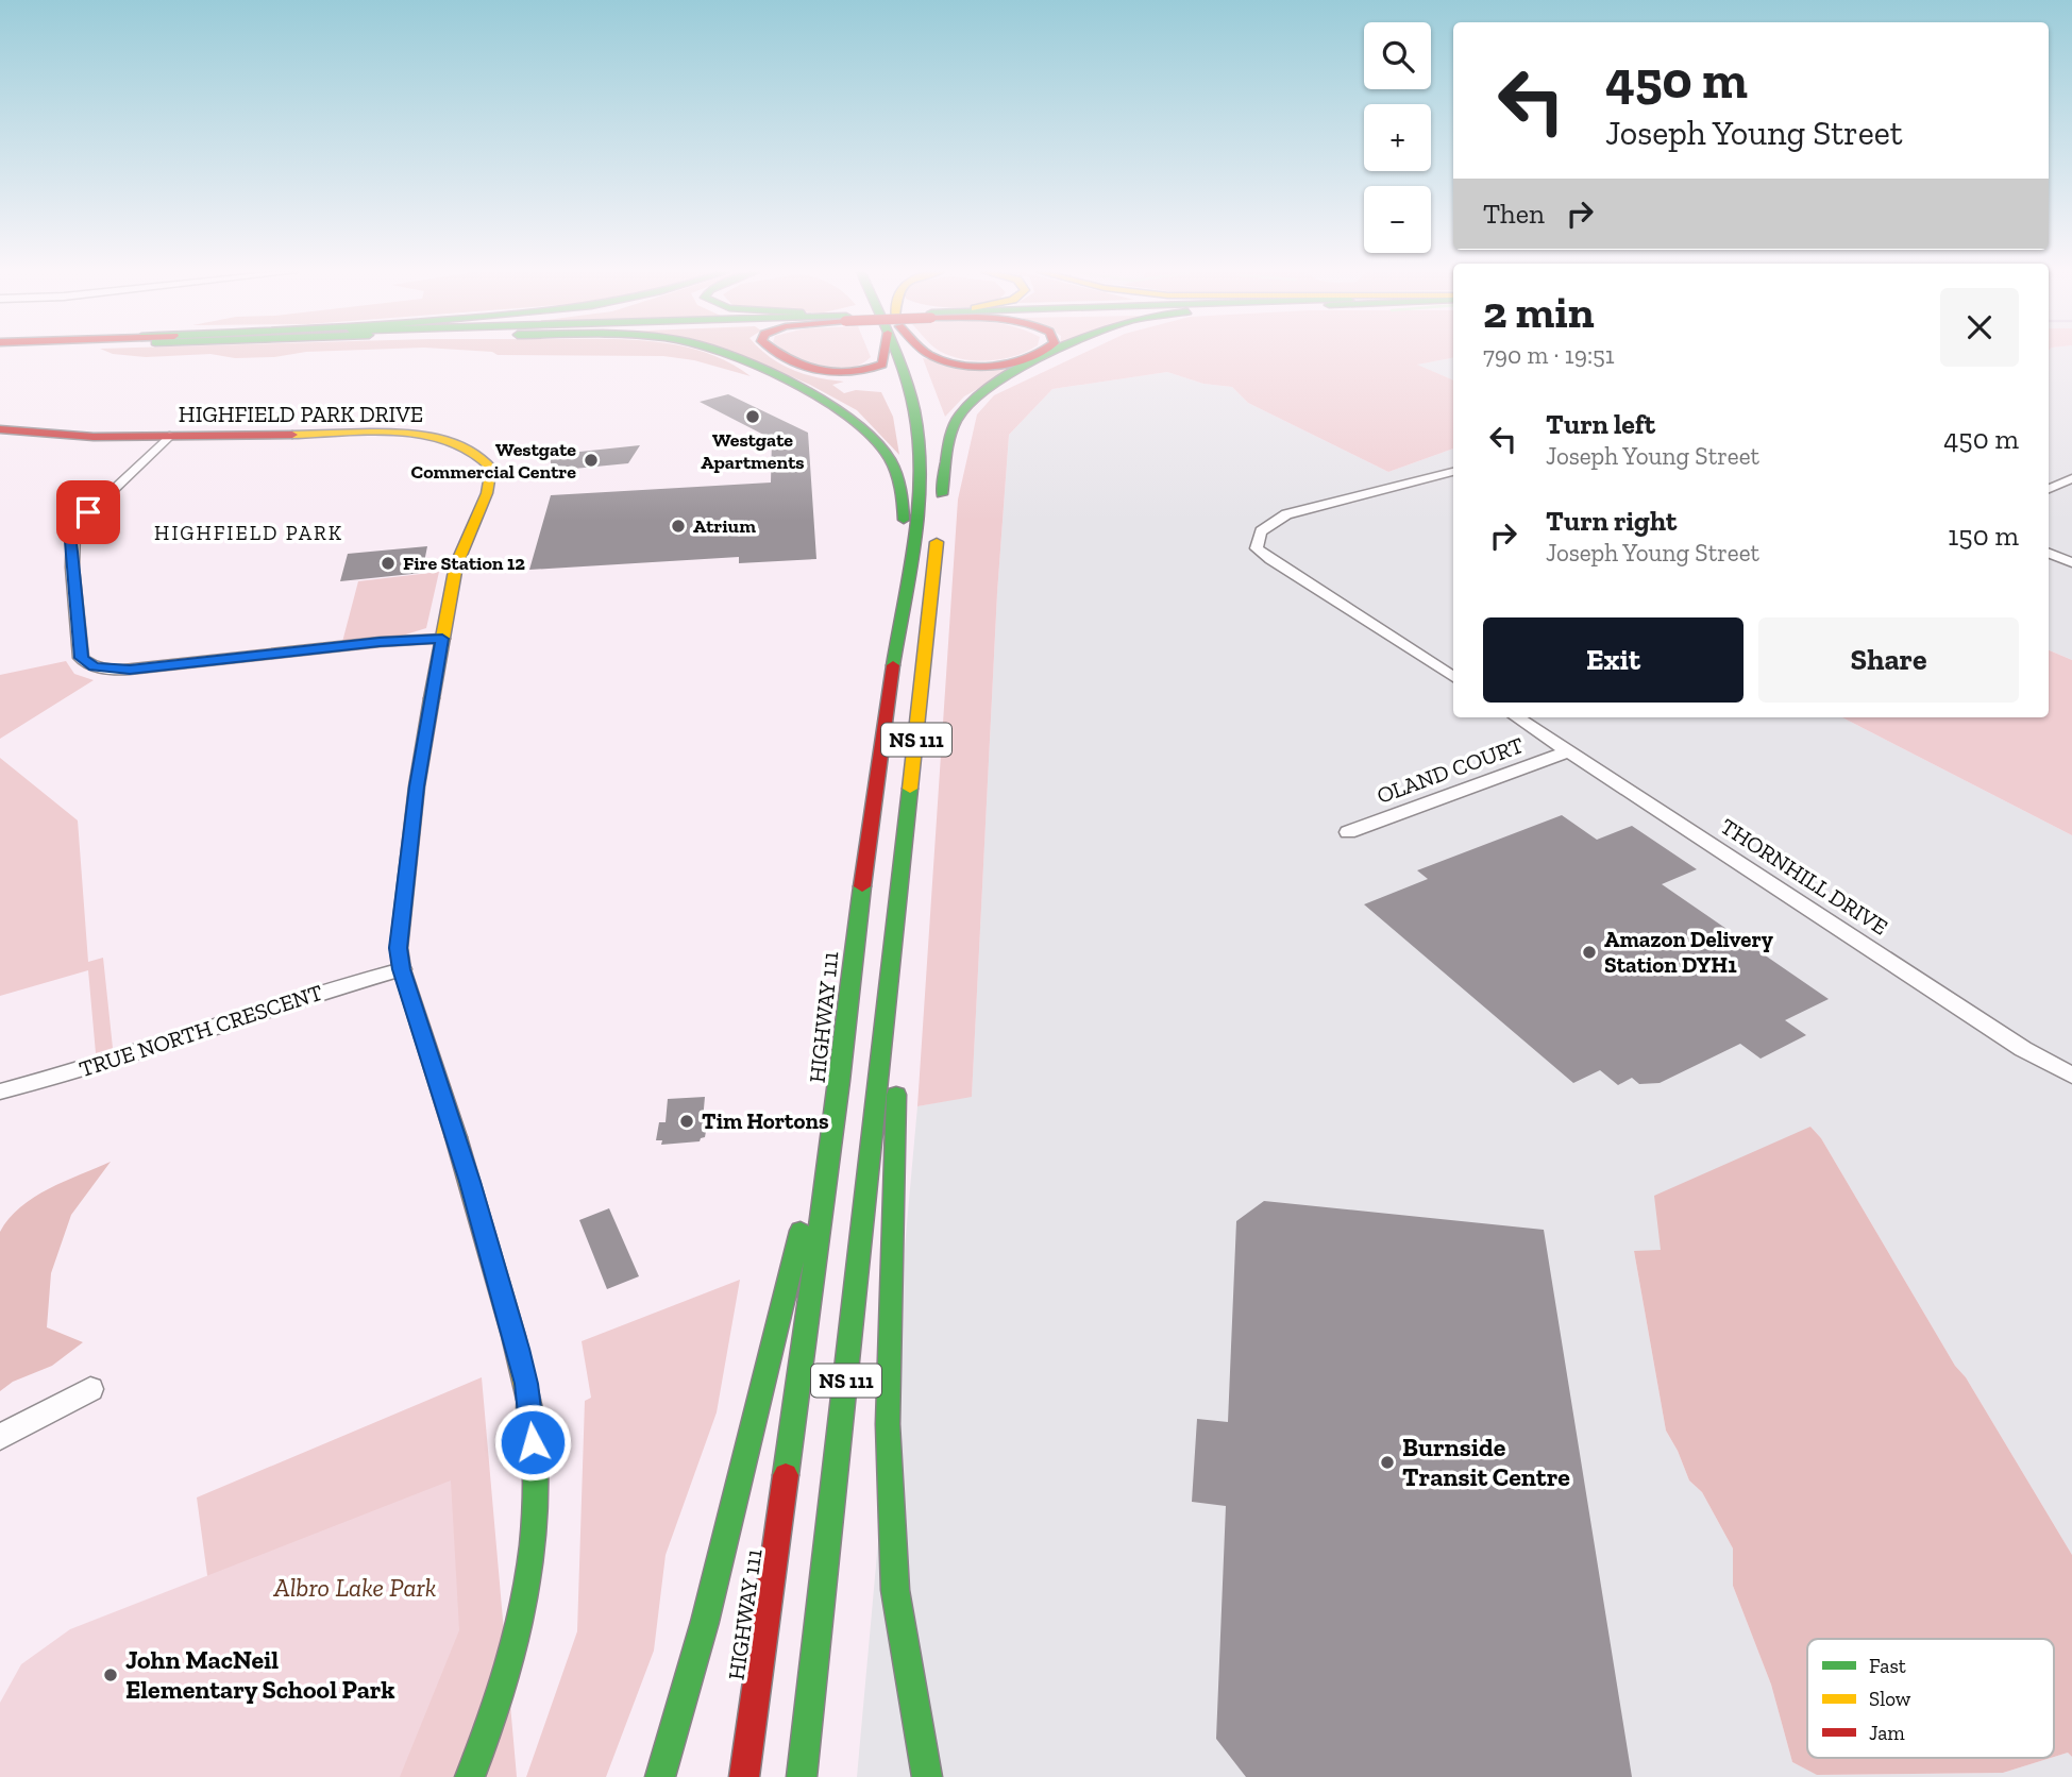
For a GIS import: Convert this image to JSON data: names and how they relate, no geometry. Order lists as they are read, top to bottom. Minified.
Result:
{"streets":{"main road":["HIGHFIELD PARK DRIVE","NS 111","HIGHWAY 111"],"street":["OLAND COURT","THORNHILL DRIVE","TRUE NORTH CRESCENT"]},"crossings":[["HIGHFIELD PARK DRIVE","TRUE NORTH CRESCENT"],["OLAND COURT","THORNHILL DRIVE"]],"districts":["HIGHFIELD PARK"],"parks":["Albro Lake Park"],"places":["Westgate Apartments","Westgate Commercial Centre","Atrium","Fire Station 12","Amazon Delivery Station DYH1","Tim Hortons","Burnside Transit Centre","John MacNeil Elementary School Park"],"legend":["Fast","Slow","Jam"],"page":{"map_buttons":["+","−"],"turn":["450 m","Joseph Young Street"],"then":"Then","heading":["2 min","790 m · 19:51"],"list":[{"name":"Turn left","note":"Joseph Young Street","value":"450 m"},{"name":"Turn right","note":"Joseph Young Street","value":"150 m"}],"buttons":["Exit","Share"]}}
